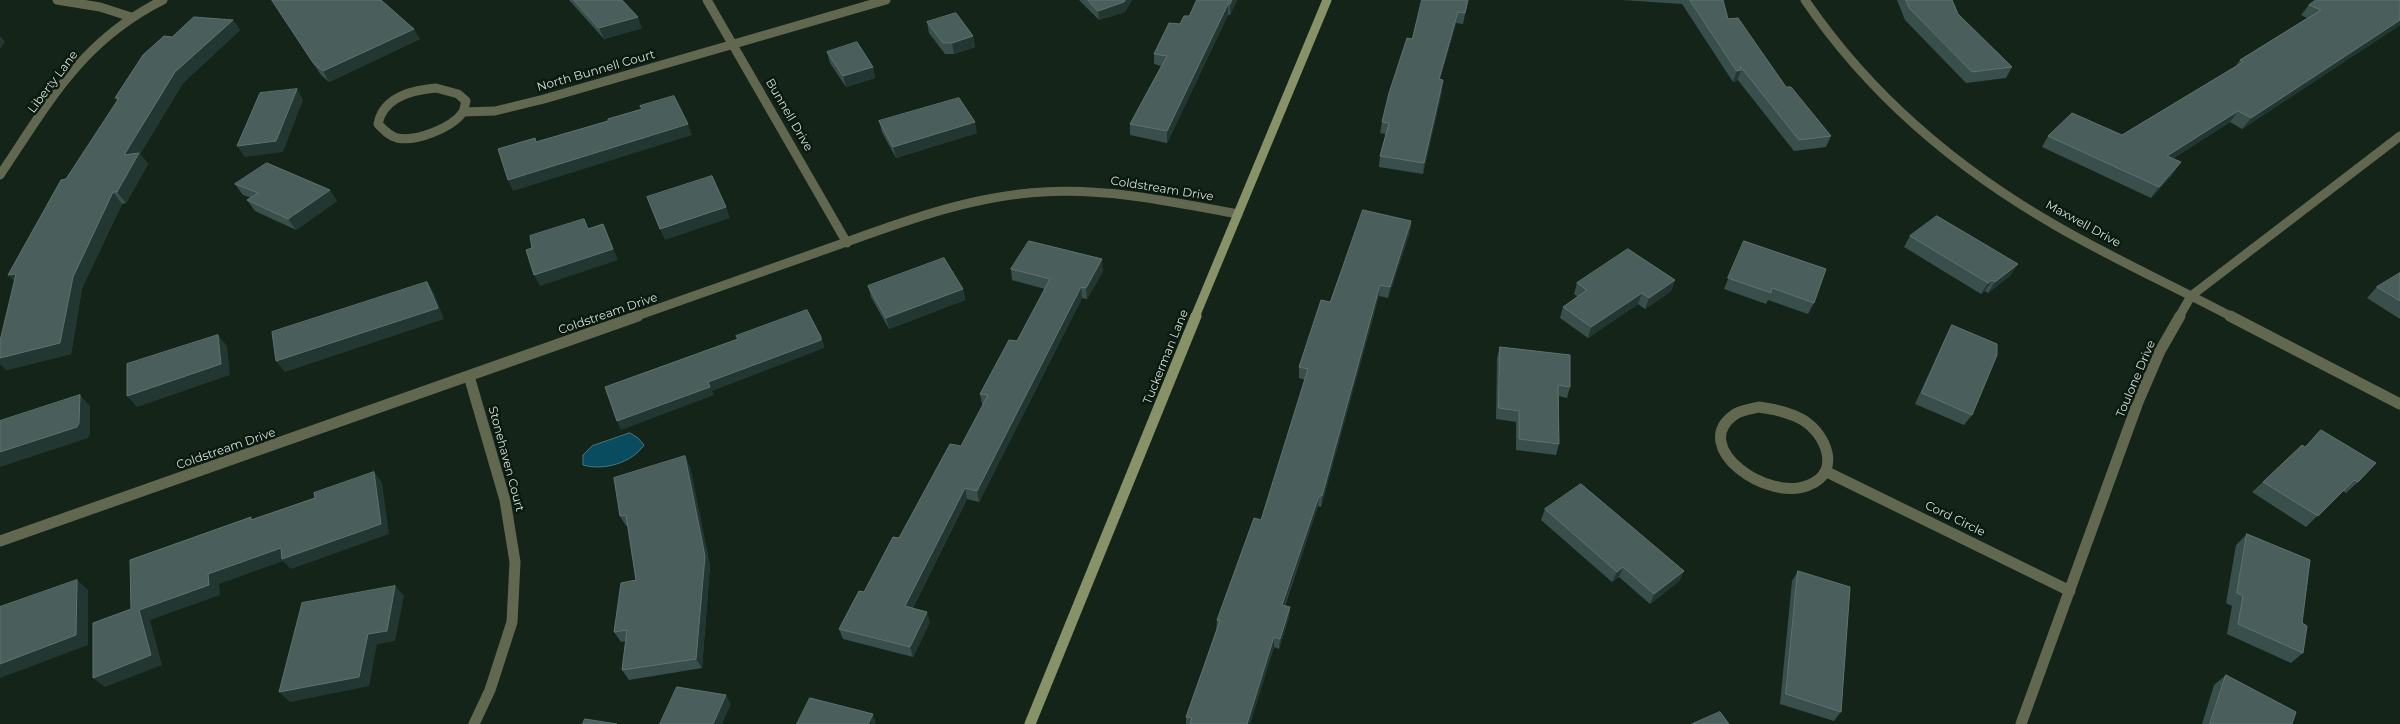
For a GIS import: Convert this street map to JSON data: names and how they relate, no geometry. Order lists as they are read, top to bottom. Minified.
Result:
{"streets":{"main road":["Tuckerman Lane"],"street":["North Bunnell Court","Liberty Lane","Bunnell Drive","Coldstream Drive","Maxwell Drive","Toulone Drive","Stonehaven Court","Cord Circle"]},"crossings":[["North Bunnell Court","Bunnell Drive"],["Bunnell Drive","Coldstream Drive"],["Coldstream Drive","Tuckerman Lane"],["Coldstream Drive","Stonehaven Court"],["Maxwell Drive","Toulone Drive"],["Toulone Drive","Cord Circle"]]}
